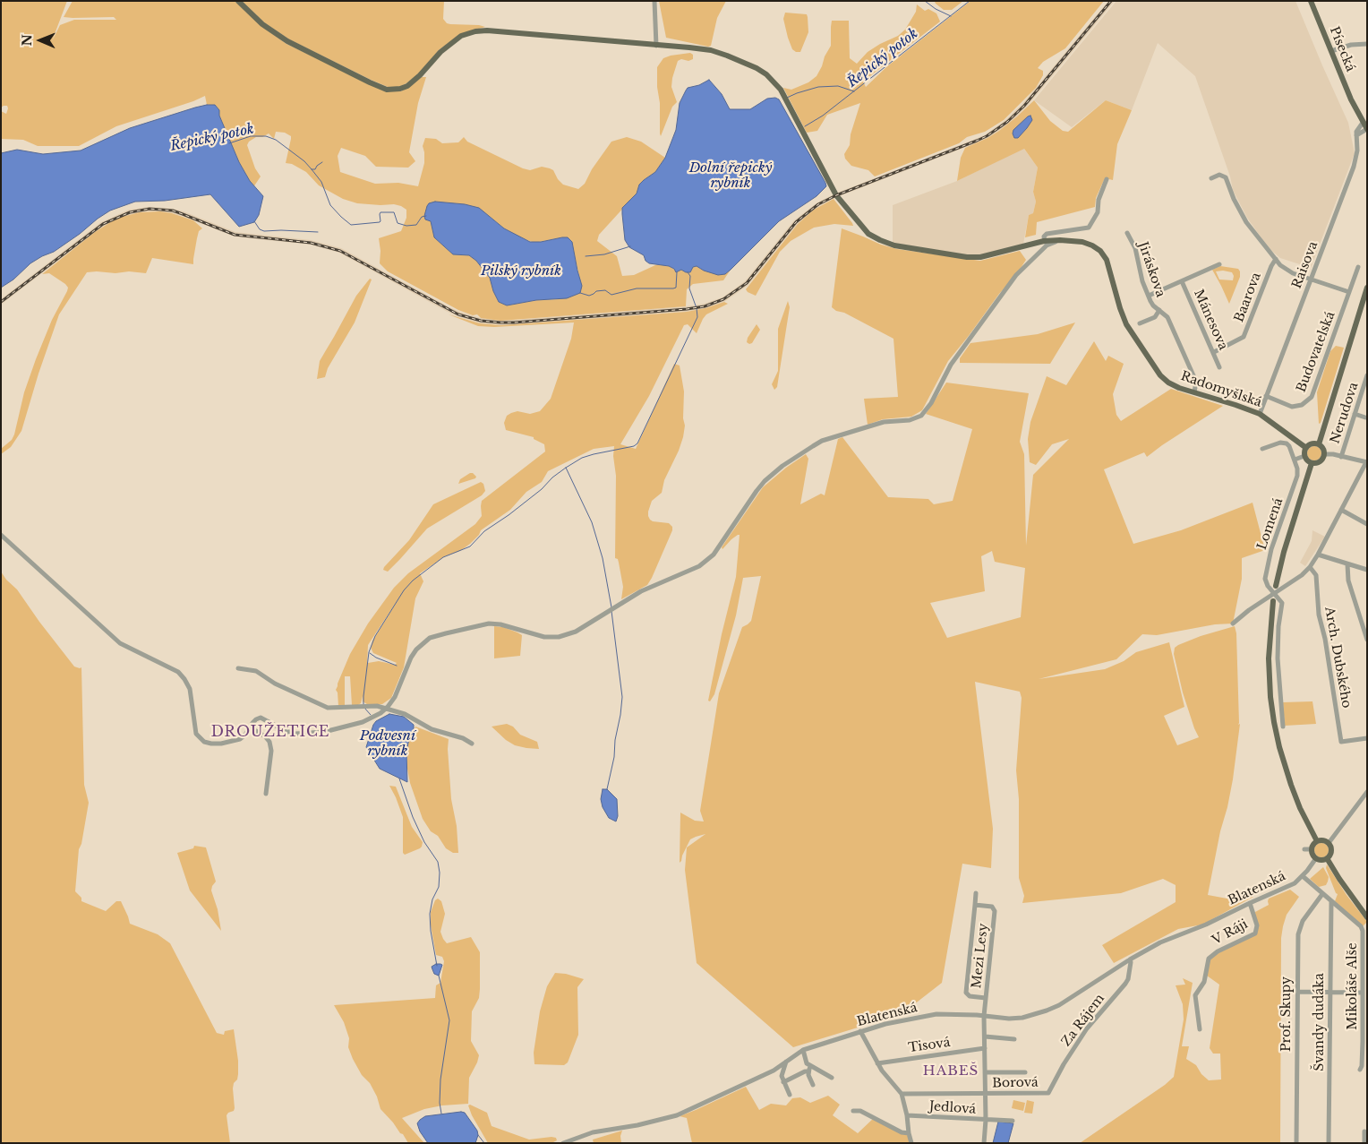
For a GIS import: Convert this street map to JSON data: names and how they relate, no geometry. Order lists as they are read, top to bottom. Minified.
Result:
{"streets":{"main road":["Písecká","Radomyšlská"],"street":["Raisova","Jiráskova","Baarova","Mánesova","Budovatelská","Nerudova","Lomená","Arch. Dubského","Blatenská","V Ráji","Mezi Lesy","Mikoláše Alše","Prof. Skupy","Za Rájem","Švandy dudáka","Tisová","Borová","Jedlová"]},"crossings":[["Písecká","Raisova"],["Raisova","Budovatelská"],["Raisova","Radomyšlská"],["Jiráskova","Radomyšlská"],["Baarova","Mánesova"],["Blatenská","V Ráji"],["Blatenská","Mezi Lesy"],["Blatenská","Mikoláše Alše"],["Blatenská","Za Rájem"],["Mezi Lesy","Tisová"],["Mezi Lesy","Borová"],["Mezi Lesy","Jedlová"],["Mikoláše Alše","Prof. Skupy"],["Mikoláše Alše","Švandy dudáka"],["Za Rájem","Borová"]],"districts":["DROUŽETICE","HABEŠ"],"water":["Řepický potok","Dolní řepický rybník","Pilský rybník","Podvesní rybník"],"north":"left"}
